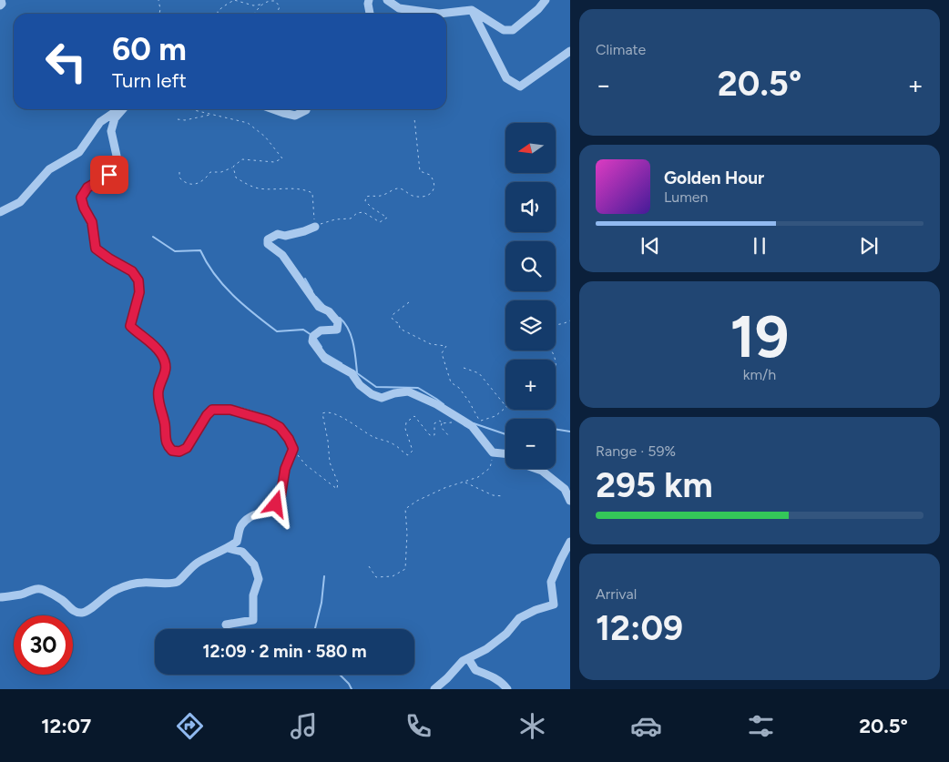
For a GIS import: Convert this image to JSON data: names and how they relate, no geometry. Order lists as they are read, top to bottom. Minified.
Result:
{"north":"left","page":{"tile":["Climate",["19","km/h"],["Range · 59%","295 km"],["Arrival","12:09"]],"turn":["60 m","Turn left"],"heat":["−","20.5°","+"],"map_buttons":["+","−"],"song":["Golden Hour","Lumen"],"limit":"30","trip":"12:09 · 2 min · 580 m","tabs":["12:07","20.5°"]}}
